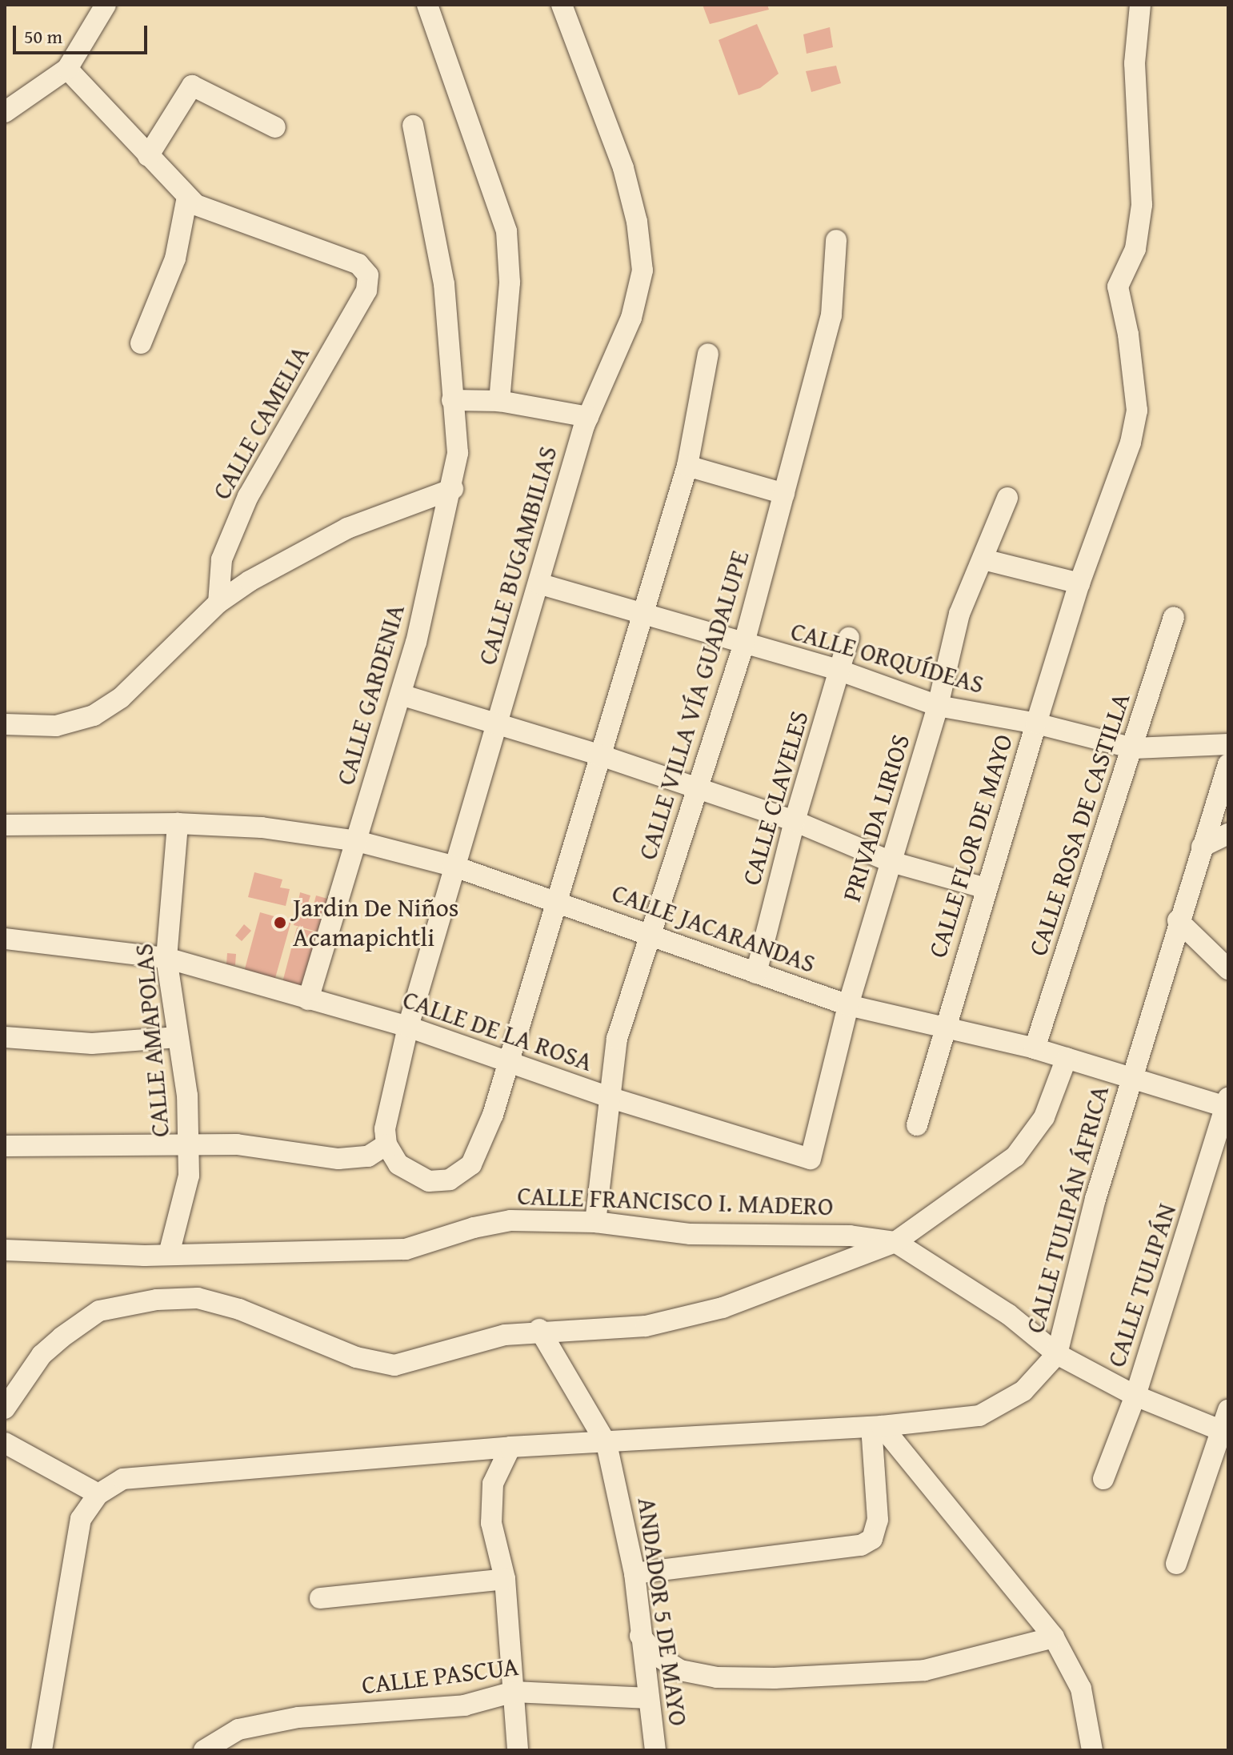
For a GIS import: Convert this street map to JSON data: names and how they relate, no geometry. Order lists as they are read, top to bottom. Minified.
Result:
{"streets":{"street":["CALLE CAMELIA","CALLE BUGAMBILIAS","CALLE ORQUÍDEAS","CALLE GARDENIA","CALLE VILLA VÍA GUADALUPE","CALLE CLAVELES","PRIVADA LIRIOS","CALLE ROSA DE CASTILLA","CALLE FLOR DE MAYO","CALLE JACARANDAS","CALLE DE LA ROSA","CALLE AMAPOLAS","CALLE FRANCISCO I. MADERO","CALLE TULIPÁN ÁFRICA","CALLE TULIPÁN","ANDADOR 5 DE MAYO","CALLE PASCUA"]},"crossings":[["CALLE BUGAMBILIAS","CALLE ORQUÍDEAS"],["CALLE BUGAMBILIAS","CALLE JACARANDAS"],["CALLE BUGAMBILIAS","CALLE DE LA ROSA"],["CALLE ORQUÍDEAS","CALLE VILLA VÍA GUADALUPE"],["CALLE ORQUÍDEAS","CALLE CLAVELES"],["CALLE ORQUÍDEAS","PRIVADA LIRIOS"],["CALLE ORQUÍDEAS","CALLE ROSA DE CASTILLA"],["CALLE ORQUÍDEAS","CALLE FLOR DE MAYO"],["CALLE GARDENIA","CALLE JACARANDAS"],["CALLE GARDENIA","CALLE DE LA ROSA"],["CALLE VILLA VÍA GUADALUPE","CALLE JACARANDAS"],["CALLE VILLA VÍA GUADALUPE","CALLE DE LA ROSA"],["CALLE VILLA VÍA GUADALUPE","CALLE FRANCISCO I. MADERO"],["CALLE CLAVELES","CALLE JACARANDAS"],["PRIVADA LIRIOS","CALLE JACARANDAS"],["PRIVADA LIRIOS","CALLE DE LA ROSA"],["CALLE ROSA DE CASTILLA","CALLE JACARANDAS"],["CALLE FLOR DE MAYO","CALLE JACARANDAS"],["CALLE JACARANDAS","CALLE AMAPOLAS"],["CALLE JACARANDAS","CALLE TULIPÁN ÁFRICA"],["CALLE JACARANDAS","CALLE TULIPÁN"],["CALLE DE LA ROSA","CALLE AMAPOLAS"],["CALLE AMAPOLAS","CALLE FRANCISCO I. MADERO"],["CALLE FRANCISCO I. MADERO","CALLE TULIPÁN ÁFRICA"],["CALLE FRANCISCO I. MADERO","CALLE TULIPÁN"],["ANDADOR 5 DE MAYO","CALLE PASCUA"]],"places":["Jardin De Niños Acamapichtli"],"scale_bar":"50 m"}
